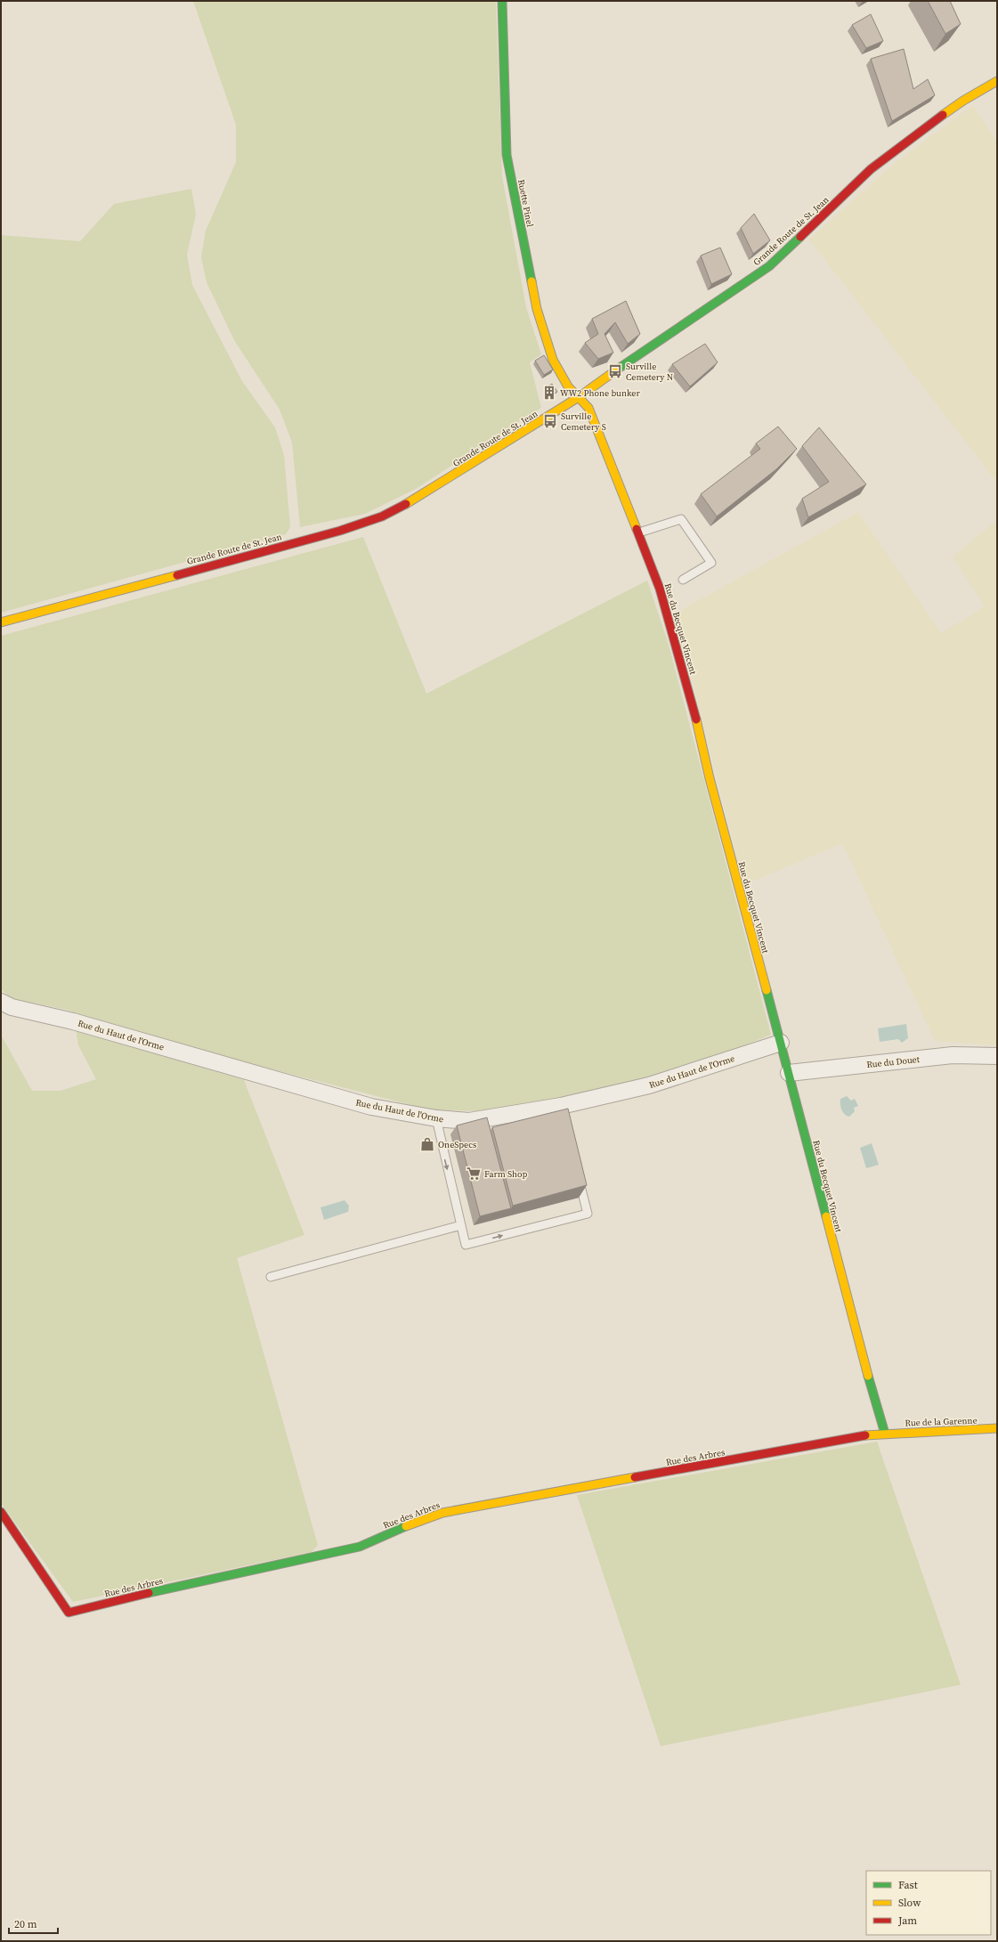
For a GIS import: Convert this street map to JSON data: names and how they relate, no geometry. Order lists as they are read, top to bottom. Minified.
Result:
{"streets":{"street":["Ruette Pinel","Grande Route de St. Jean","Rue du Becquet Vincent","Rue du Haut de l'Orme","Rue du Douet","Rue de la Garenne","Rue des Arbres"]},"crossings":[["Ruette Pinel","Grande Route de St. Jean"],["Ruette Pinel","Rue du Becquet Vincent"],["Grande Route de St. Jean","Rue du Becquet Vincent"],["Rue du Becquet Vincent","Rue du Haut de l'Orme"],["Rue du Becquet Vincent","Rue du Douet"],["Rue du Becquet Vincent","Rue de la Garenne"],["Rue du Becquet Vincent","Rue des Arbres"],["Rue de la Garenne","Rue des Arbres"]],"places":{"bus stop":["Surville Cemetery N","Surville Cemetery S"],"building":["WW2 Phone bunker"],"shop":["OneSpecs"],"supermarket":["Farm Shop"]},"legend":["Fast","Slow","Jam"],"scale_bar":"20 m"}
